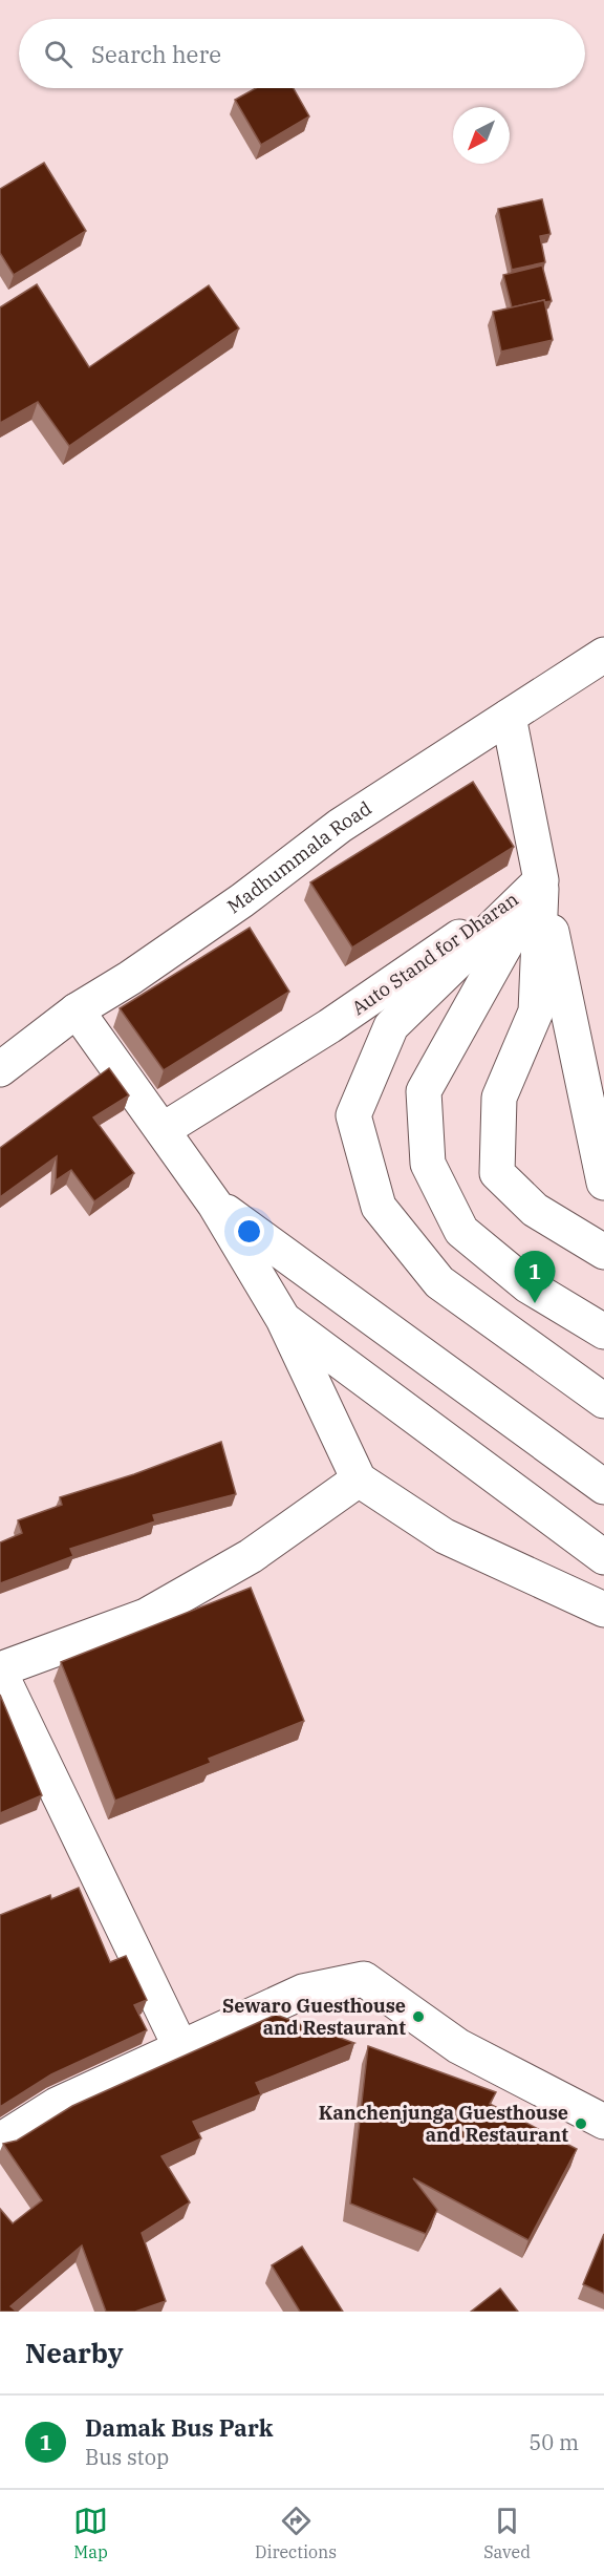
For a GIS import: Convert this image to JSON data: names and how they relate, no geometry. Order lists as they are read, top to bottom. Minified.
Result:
{"streets":{"street":["Madhummala Road","Auto Stand for Dharan"]},"places":["Sewaro Guesthouse and Restaurant","Kanchenjunga Guesthouse and Restaurant"],"north":"bottom left","page":{"search":"Search here","pins":"1","heading":"Nearby","list":[{"mark":"1","name":"Damak Bus Park","note":"Bus stop","value":"50 m"}],"nav":["Map","Directions","Saved"]}}
